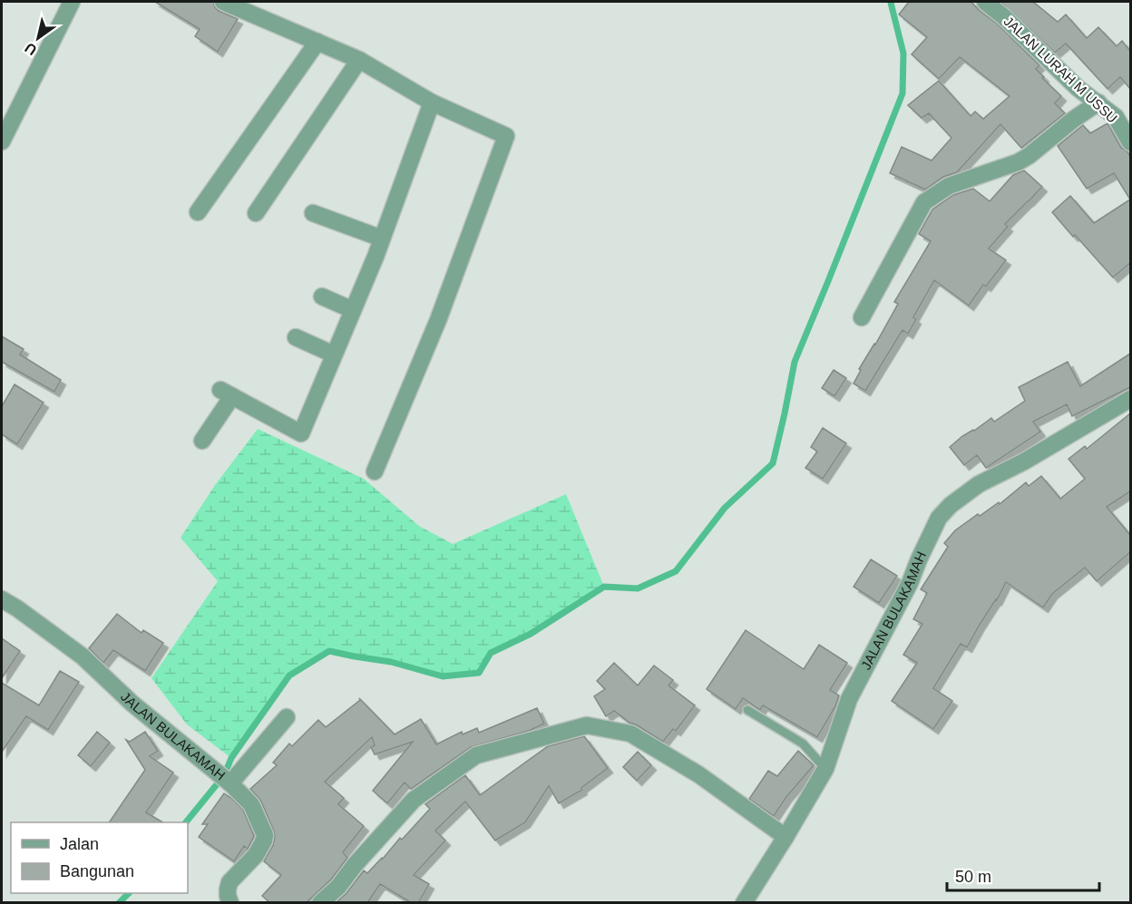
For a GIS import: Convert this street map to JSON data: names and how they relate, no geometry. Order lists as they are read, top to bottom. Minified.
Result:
{"streets":{"street":["JALAN LURAH M USSU","JALAN BULAKAMAH"]},"legend":["Jalan","Bangunan"],"scale_bar":"50 m","north":"bottom left"}
